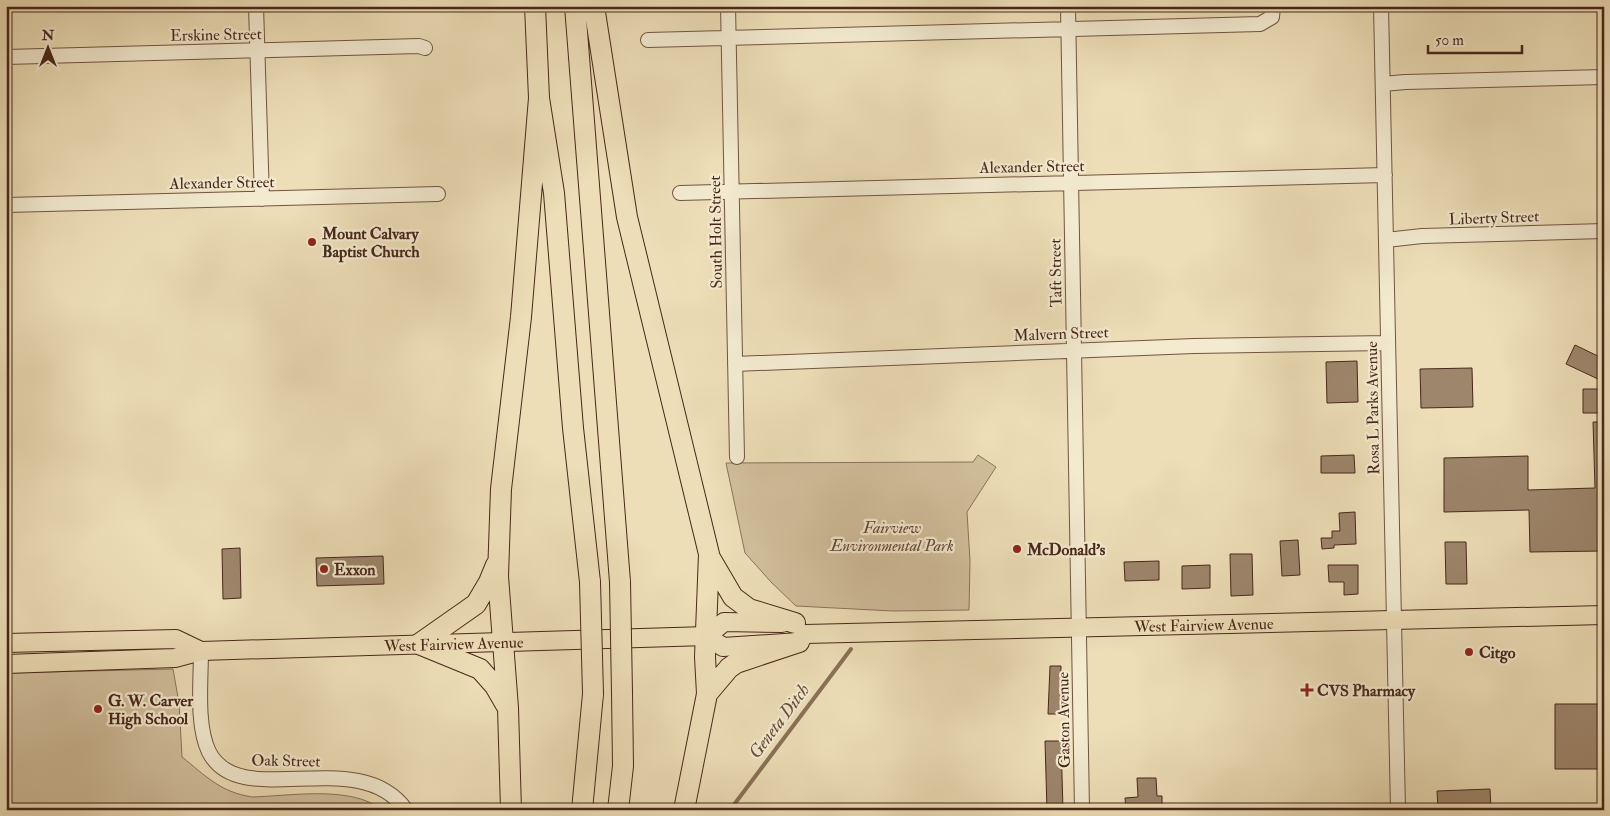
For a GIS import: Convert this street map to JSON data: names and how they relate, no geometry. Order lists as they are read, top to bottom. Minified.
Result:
{"streets":{"main road":["West Fairview Avenue"],"street":["Erskine Street","Alexander Street","Liberty Street","South Holt Street","Taft Street","Malvern Street","Rosa L Parks Avenue","Gaston Avenue","Oak Street"]},"crossings":[["Alexander Street","South Holt Street"],["Alexander Street","Taft Street"],["Alexander Street","Rosa L Parks Avenue"],["Liberty Street","Rosa L Parks Avenue"],["South Holt Street","Malvern Street"],["Taft Street","Malvern Street"],["Taft Street","West Fairview Avenue"],["Taft Street","Gaston Avenue"],["Malvern Street","Rosa L Parks Avenue"],["Rosa L Parks Avenue","West Fairview Avenue"],["West Fairview Avenue","Gaston Avenue"],["West Fairview Avenue","Oak Street"]],"water":["Geneta Ditch"],"parks":["Fairview Environmental Park"],"places":{"other":["Mount Calvary Baptist Church","McDonald's","Exxon","Citgo","G. W. Carver High School"],"health":["CVS Pharmacy"]},"scale_bar":"50 m","north":"top"}
